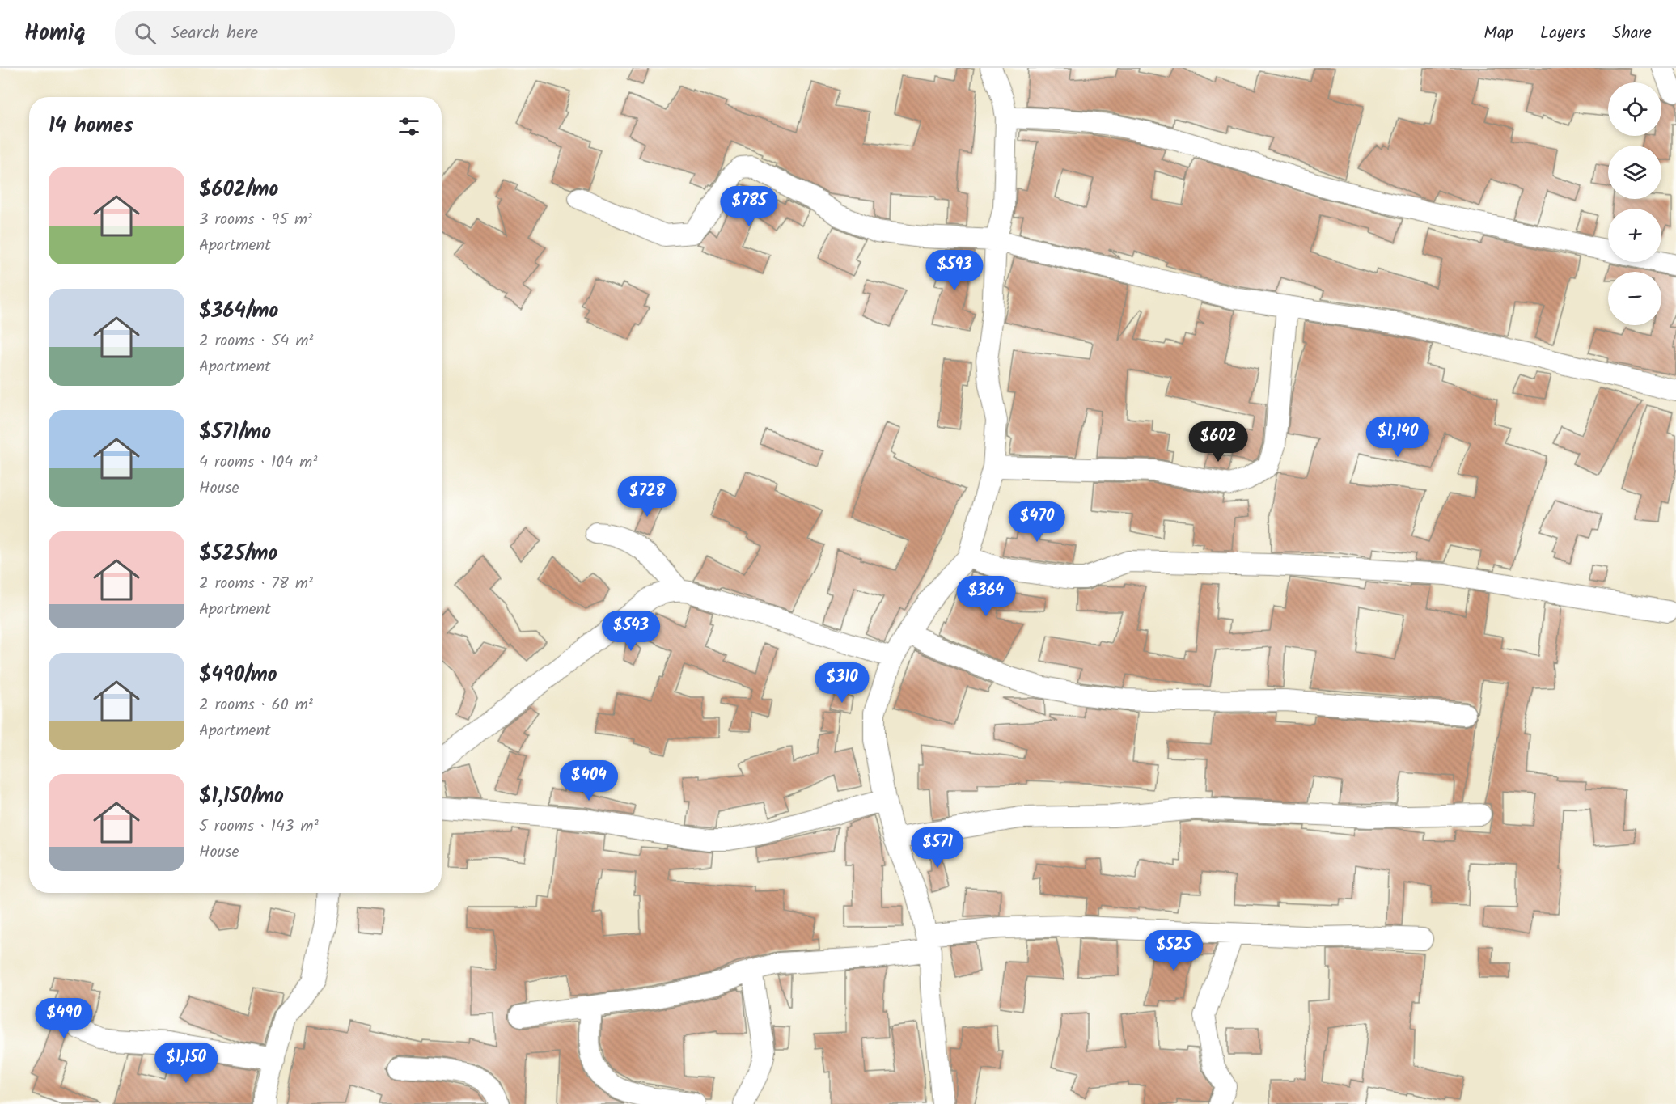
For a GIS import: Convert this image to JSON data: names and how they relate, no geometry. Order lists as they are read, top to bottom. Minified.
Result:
{"page":{"header":"Homiq","search":"Search here","nav":["Map","Layers","Share"],"map_buttons":["+","−"],"heading":"14 homes","list":[{"name":"$602/mo","note":"3 rooms · 95 m² · Apartment"},{"name":"$364/mo","note":"2 rooms · 54 m² · Apartment"},{"name":"$571/mo","note":"4 rooms · 104 m² · House"},{"name":"$525/mo","note":"2 rooms · 78 m² · Apartment"},{"name":"$490/mo","note":"2 rooms · 60 m² · Apartment"},{"name":"$1,150/mo","note":"5 rooms · 143 m² · House"}],"price":["$785","$593","$1,140","$602","$728","$470","$364","$543","$310","$404","$571","$525","$490","$1,150"]}}
